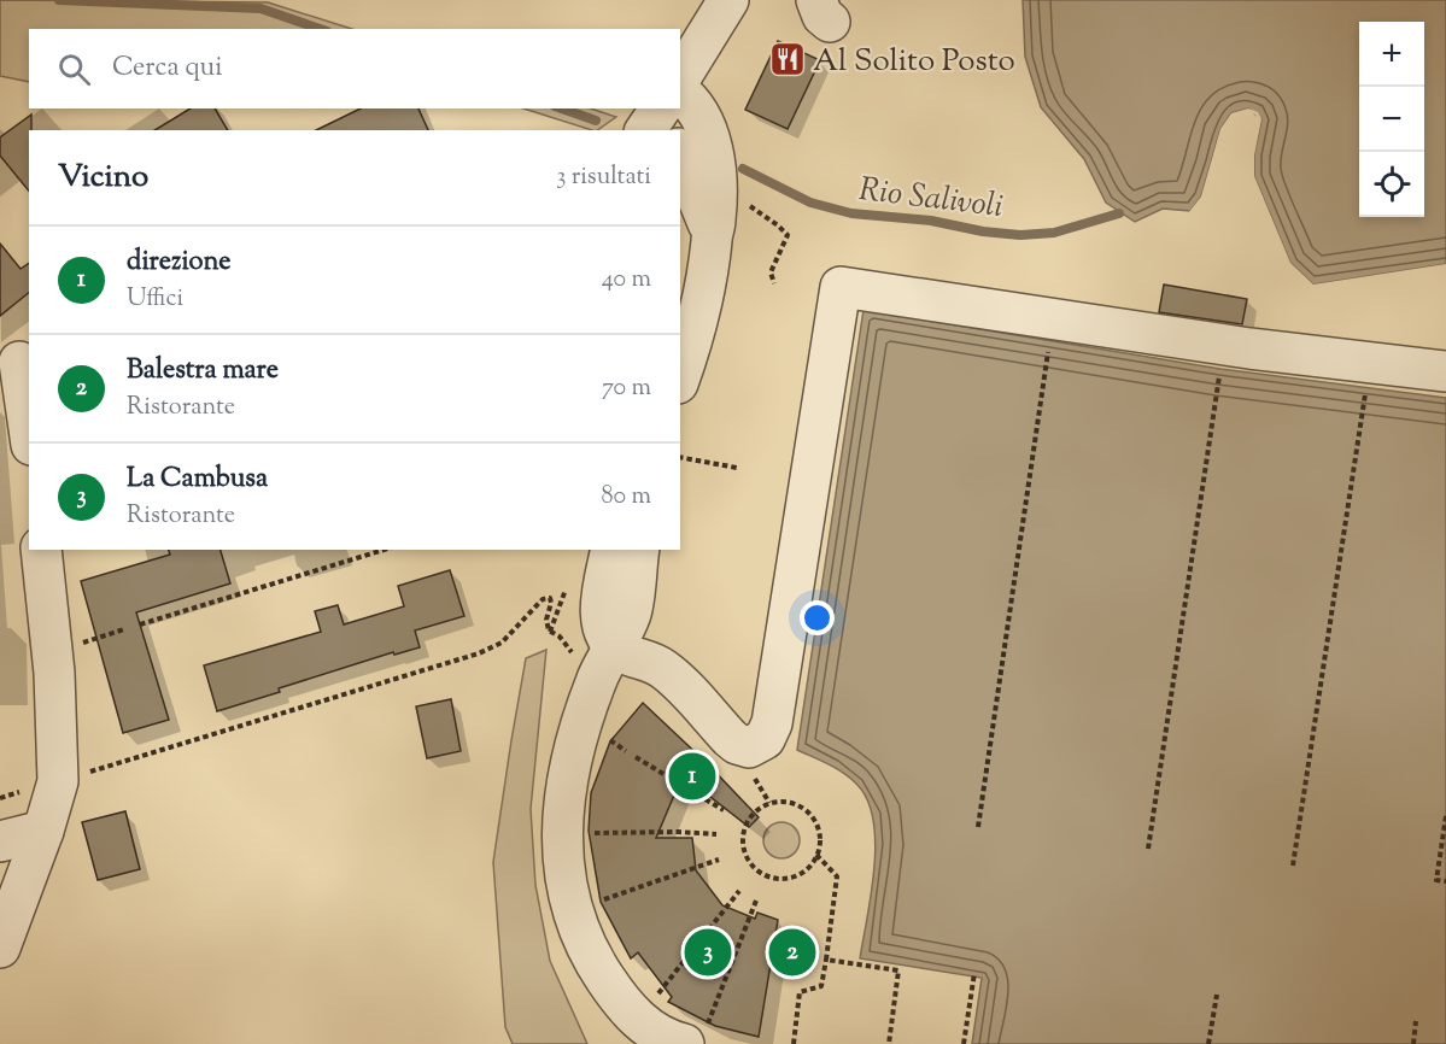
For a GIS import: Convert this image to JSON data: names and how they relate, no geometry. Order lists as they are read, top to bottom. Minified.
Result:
{"water":["Rio Salivoli"],"places":{"restaurant":["Al Solito Posto"]},"page":{"map_buttons":["+","−"],"search":"Cerca qui","heading":["Vicino","3 risultati"],"list":[{"mark":"1","name":"direzione","note":"Uffici","value":"40 m"},{"mark":"2","name":"Balestra mare","note":"Ristorante","value":"70 m"},{"mark":"3","name":"La Cambusa","note":"Ristorante","value":"80 m"}],"pins":["1","2","3"]}}
